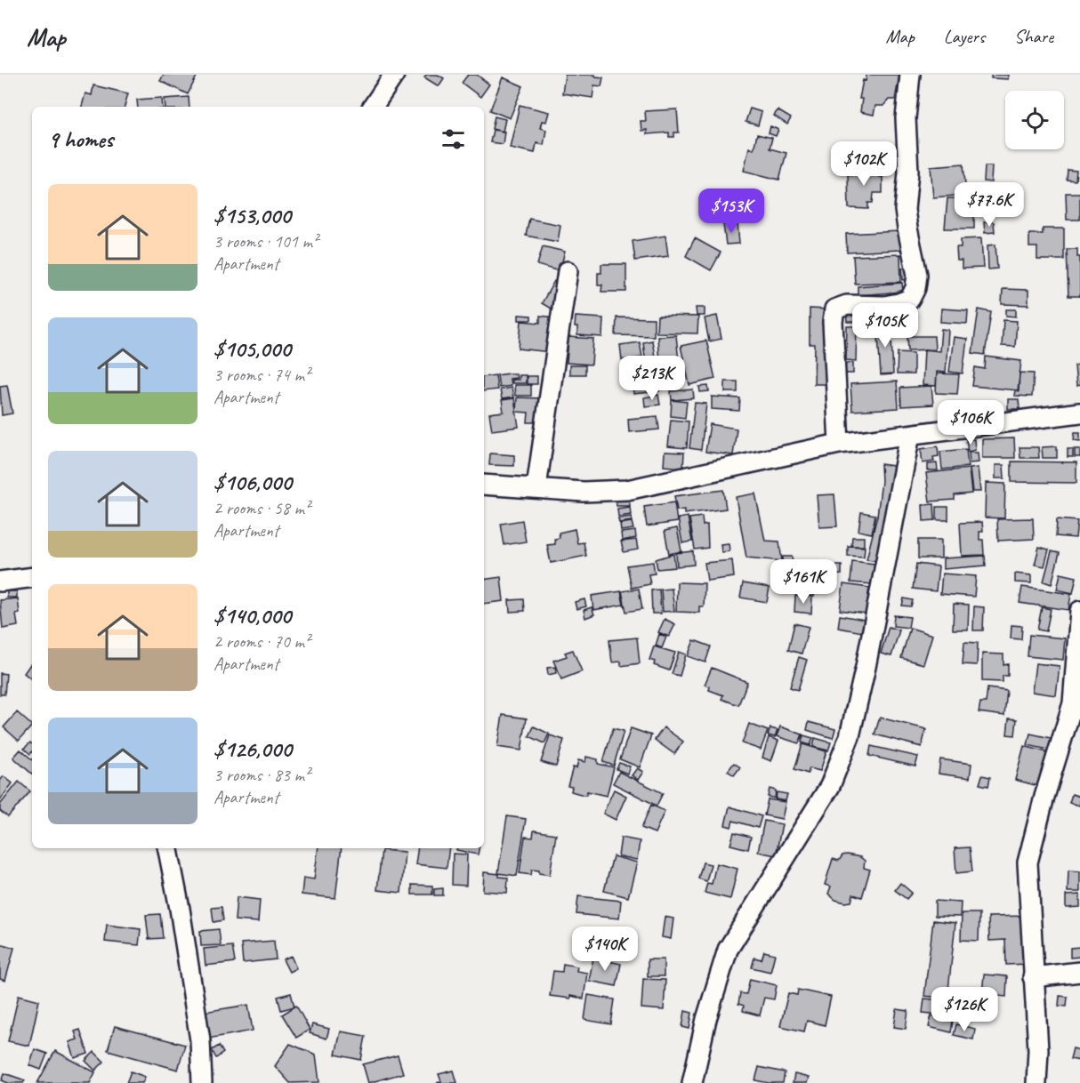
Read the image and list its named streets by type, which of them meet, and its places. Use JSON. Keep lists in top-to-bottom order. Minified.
{"page":{"header":"Map","nav":["Map","Layers","Share"],"heading":"9 homes","price":["$102K","$77.6K","$153K","$105K","$213K","$106K","$161K","$140K","$126K"],"list":[{"name":"$153,000","note":"3 rooms · 101 m² · Apartment"},{"name":"$105,000","note":"3 rooms · 74 m² · Apartment"},{"name":"$106,000","note":"2 rooms · 58 m² · Apartment"},{"name":"$140,000","note":"2 rooms · 70 m² · Apartment"},{"name":"$126,000","note":"3 rooms · 83 m² · Apartment"}]}}
